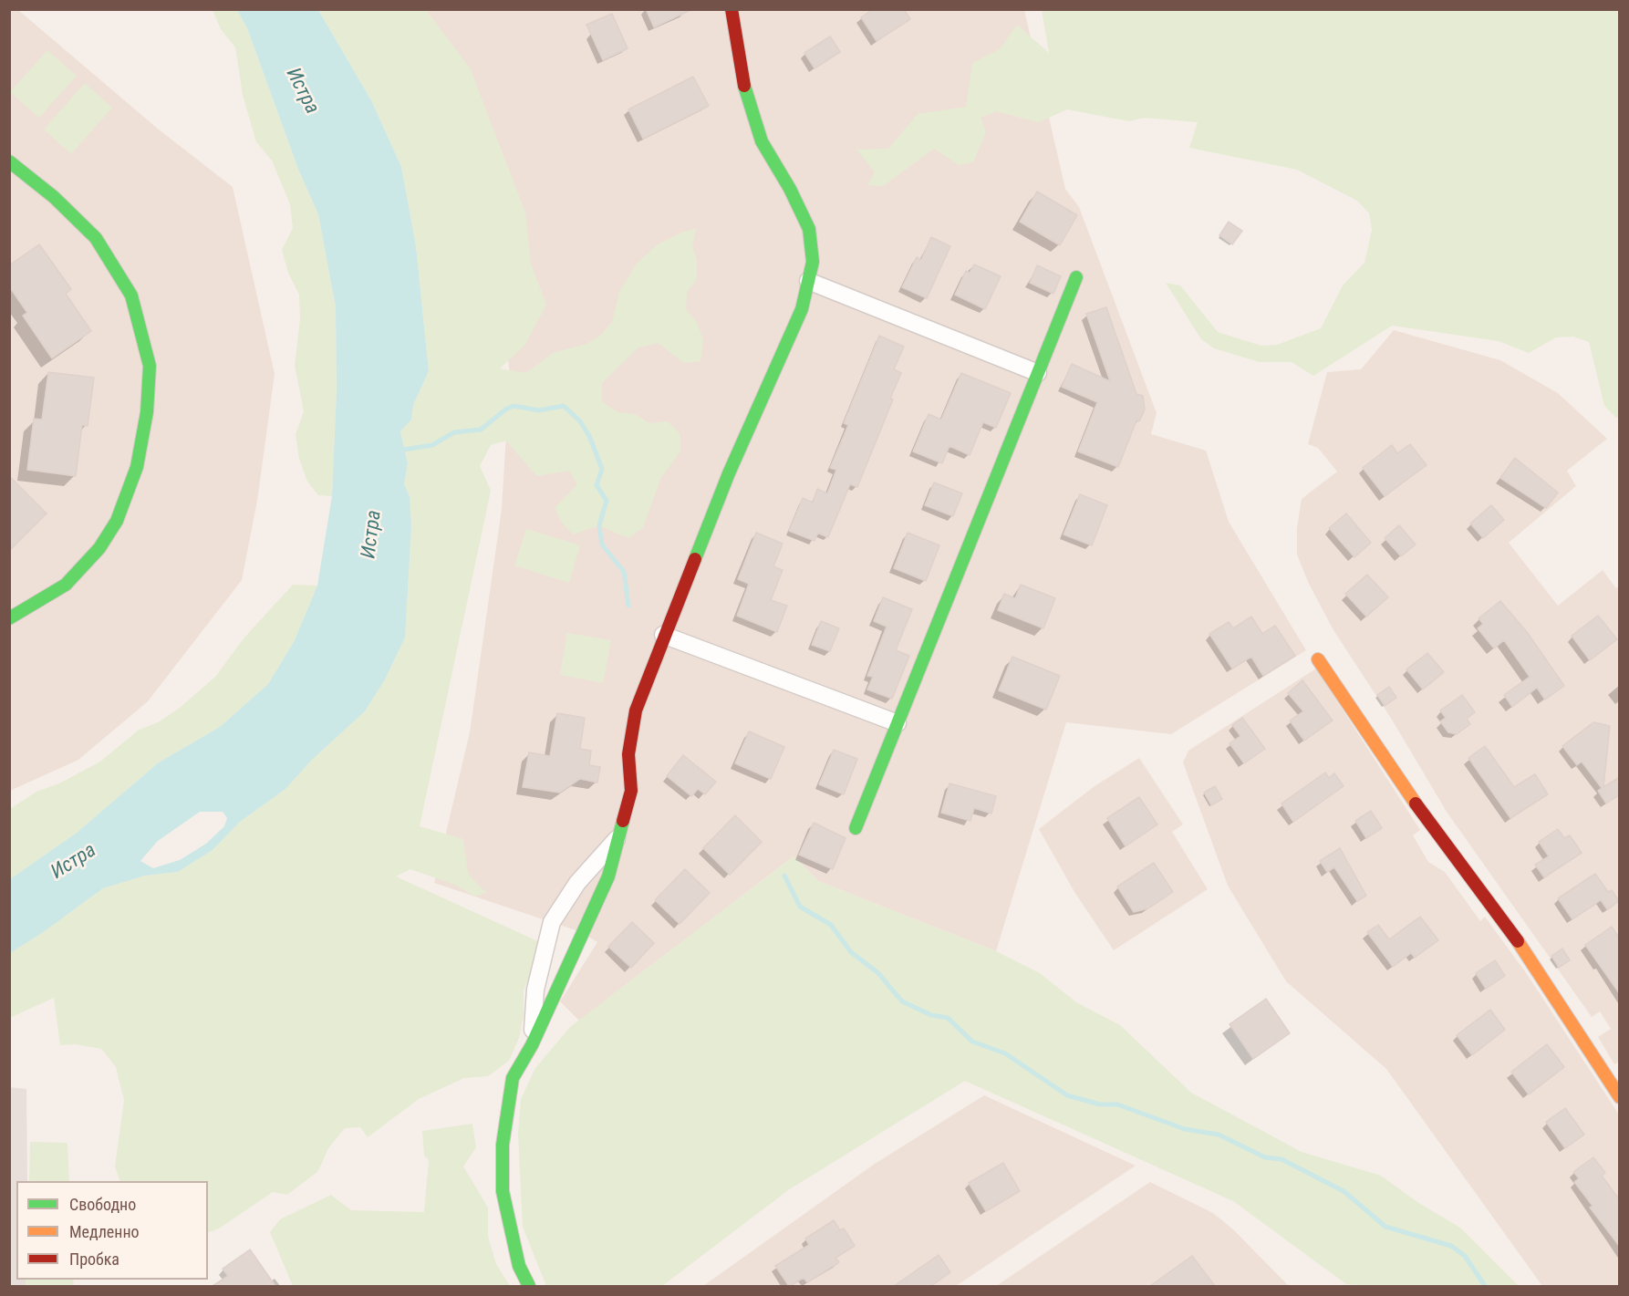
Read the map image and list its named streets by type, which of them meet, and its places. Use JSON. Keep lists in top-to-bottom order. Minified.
{"water":["Истра"],"legend":["Свободно","Медленно","Пробка"]}
